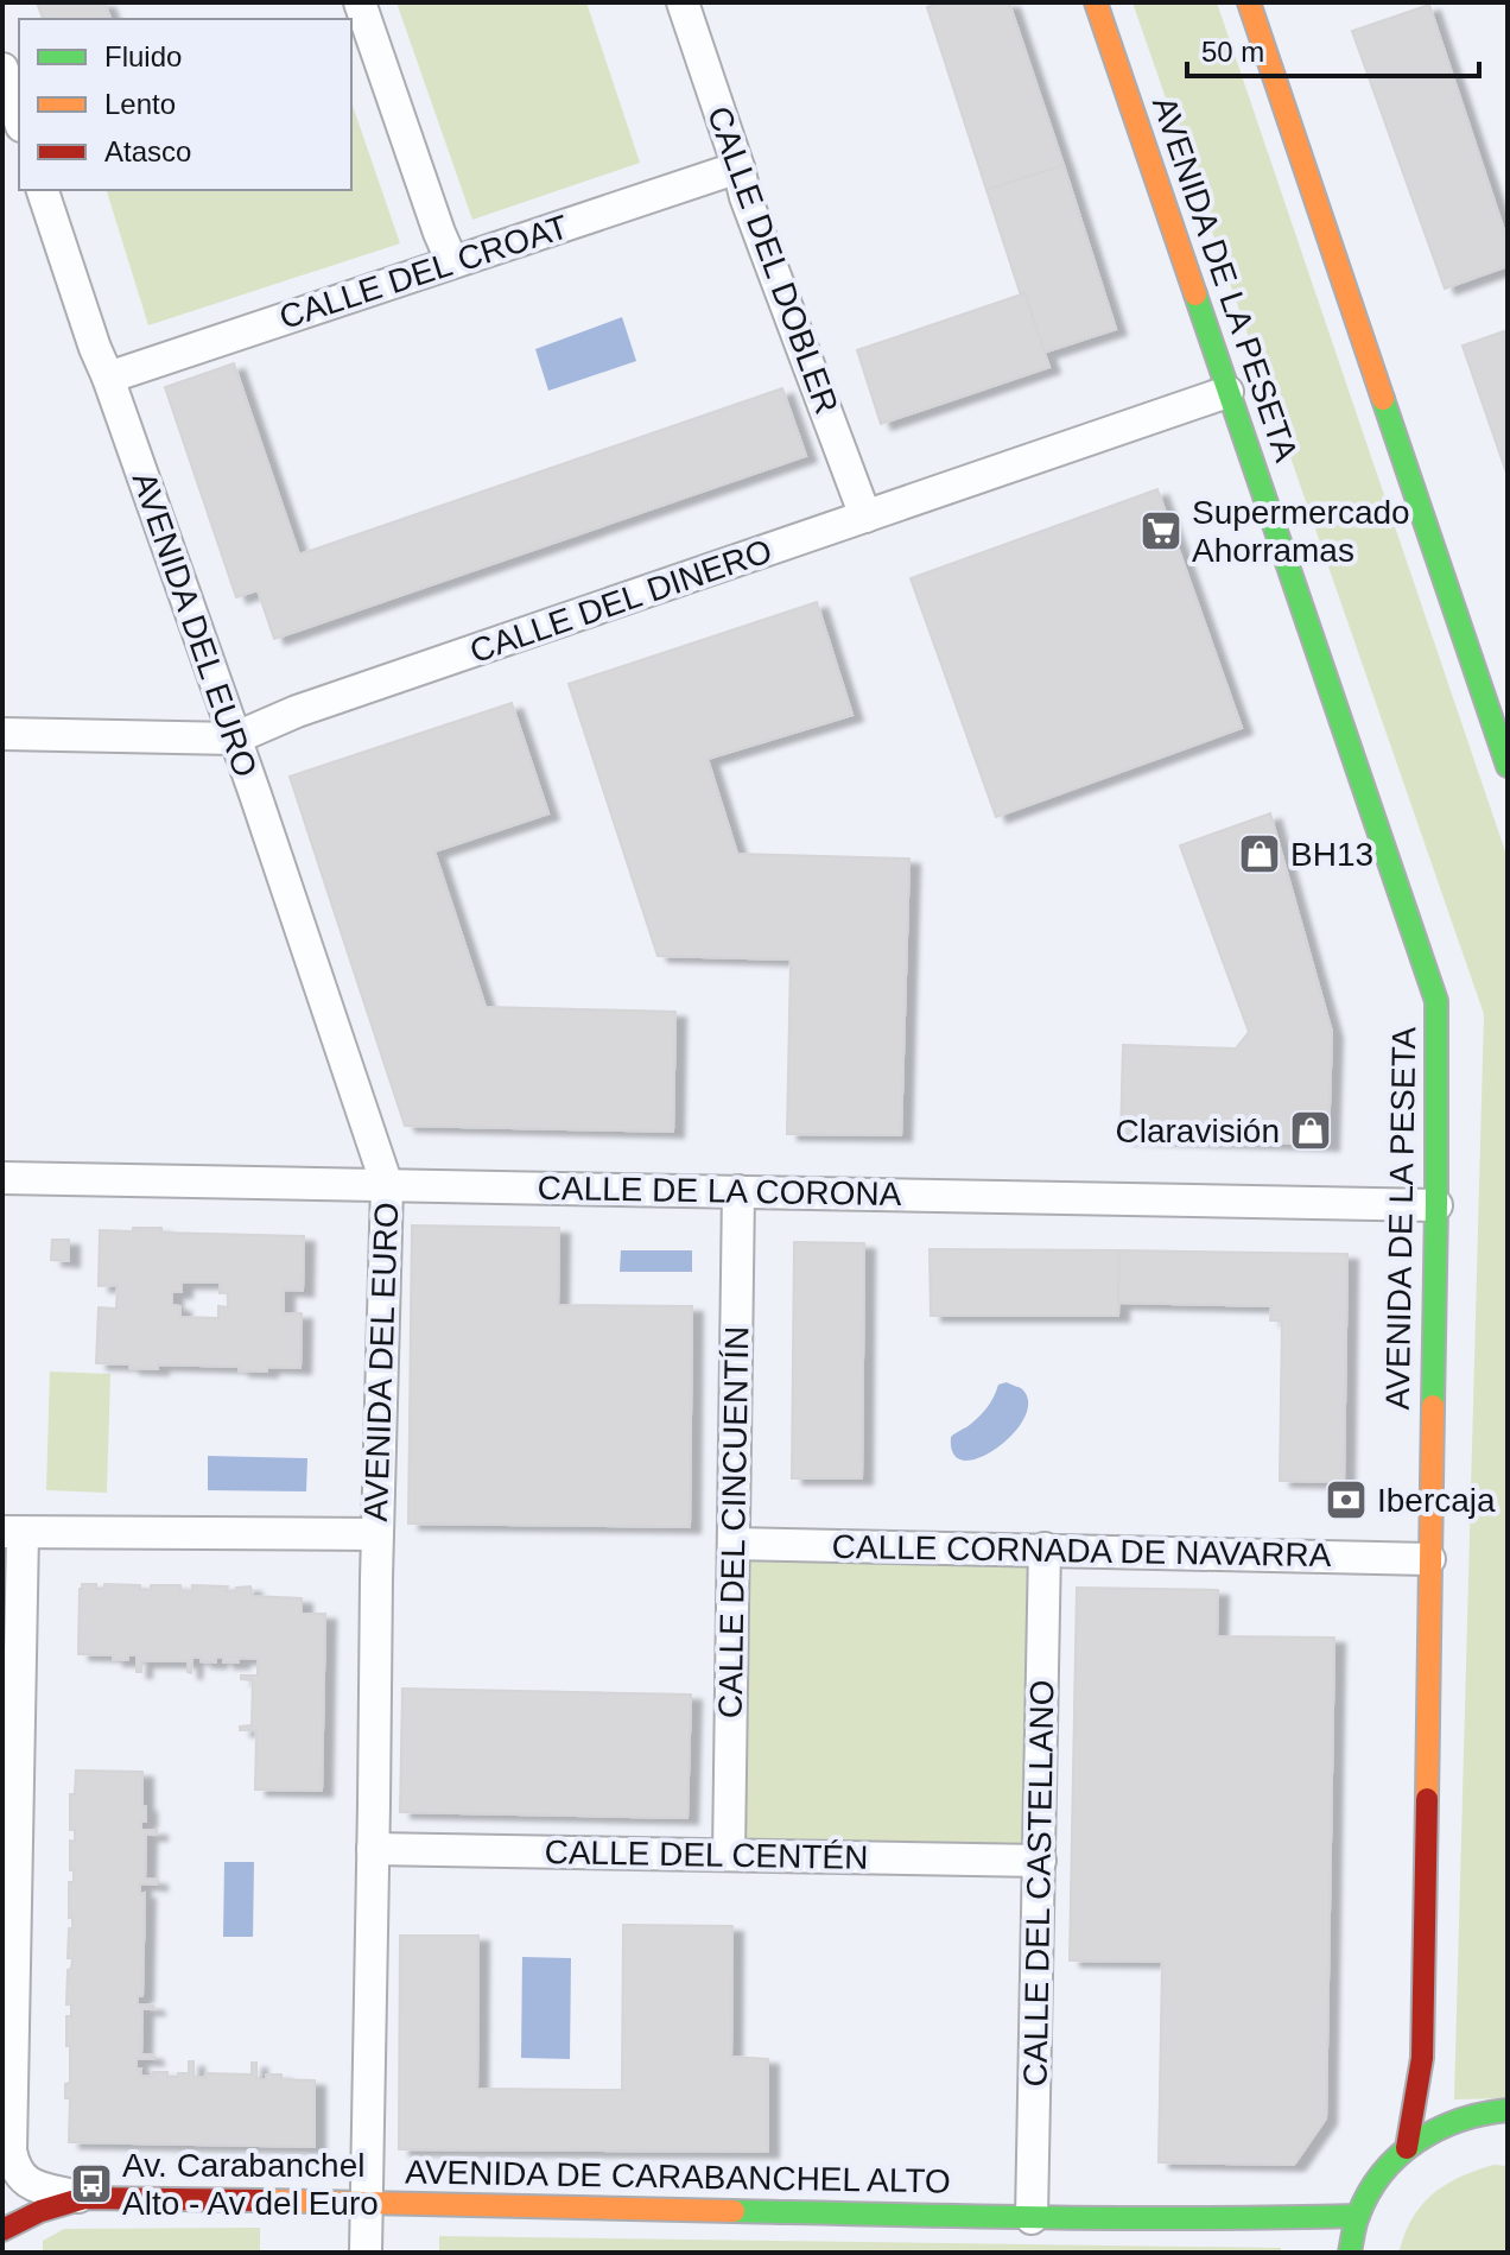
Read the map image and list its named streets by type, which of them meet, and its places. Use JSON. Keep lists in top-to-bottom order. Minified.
{"streets":{"street":["CALLE DEL DOBLER","CALLE DEL CROAT","AVENIDA DE LA PESETA","CALLE DEL DINERO","AVENIDA DEL EURO","CALLE DE LA CORONA","CALLE DEL CINCUENTÍN","CALLE CORNADA DE NAVARRA","CALLE DEL CENTÉN","CALLE DEL CASTELLANO","AVENIDA DE CARABANCHEL ALTO"]},"crossings":[["CALLE DEL DOBLER","CALLE DEL CROAT"],["CALLE DEL DOBLER","CALLE DEL DINERO"],["CALLE DEL CROAT","AVENIDA DEL EURO"],["AVENIDA DE LA PESETA","CALLE DEL DINERO"],["AVENIDA DE LA PESETA","CALLE DE LA CORONA"],["AVENIDA DE LA PESETA","CALLE CORNADA DE NAVARRA"],["CALLE DEL DINERO","AVENIDA DEL EURO"],["AVENIDA DEL EURO","CALLE DE LA CORONA"],["AVENIDA DEL EURO","CALLE DEL CENTÉN"],["AVENIDA DEL EURO","AVENIDA DE CARABANCHEL ALTO"],["CALLE DE LA CORONA","CALLE DEL CINCUENTÍN"],["CALLE DEL CINCUENTÍN","CALLE CORNADA DE NAVARRA"],["CALLE DEL CINCUENTÍN","CALLE DEL CENTÉN"],["CALLE CORNADA DE NAVARRA","CALLE DEL CASTELLANO"],["CALLE DEL CENTÉN","CALLE DEL CASTELLANO"],["CALLE DEL CASTELLANO","AVENIDA DE CARABANCHEL ALTO"]],"places":{"supermarket":["Supermercado Ahorramas"],"shop":["BH13","Claravisión"],"bank":["Ibercaja"],"bus stop":["Av. Carabanchel Alto - Av del Euro"]},"legend":["Fluido","Lento","Atasco"],"scale_bar":"50 m"}
